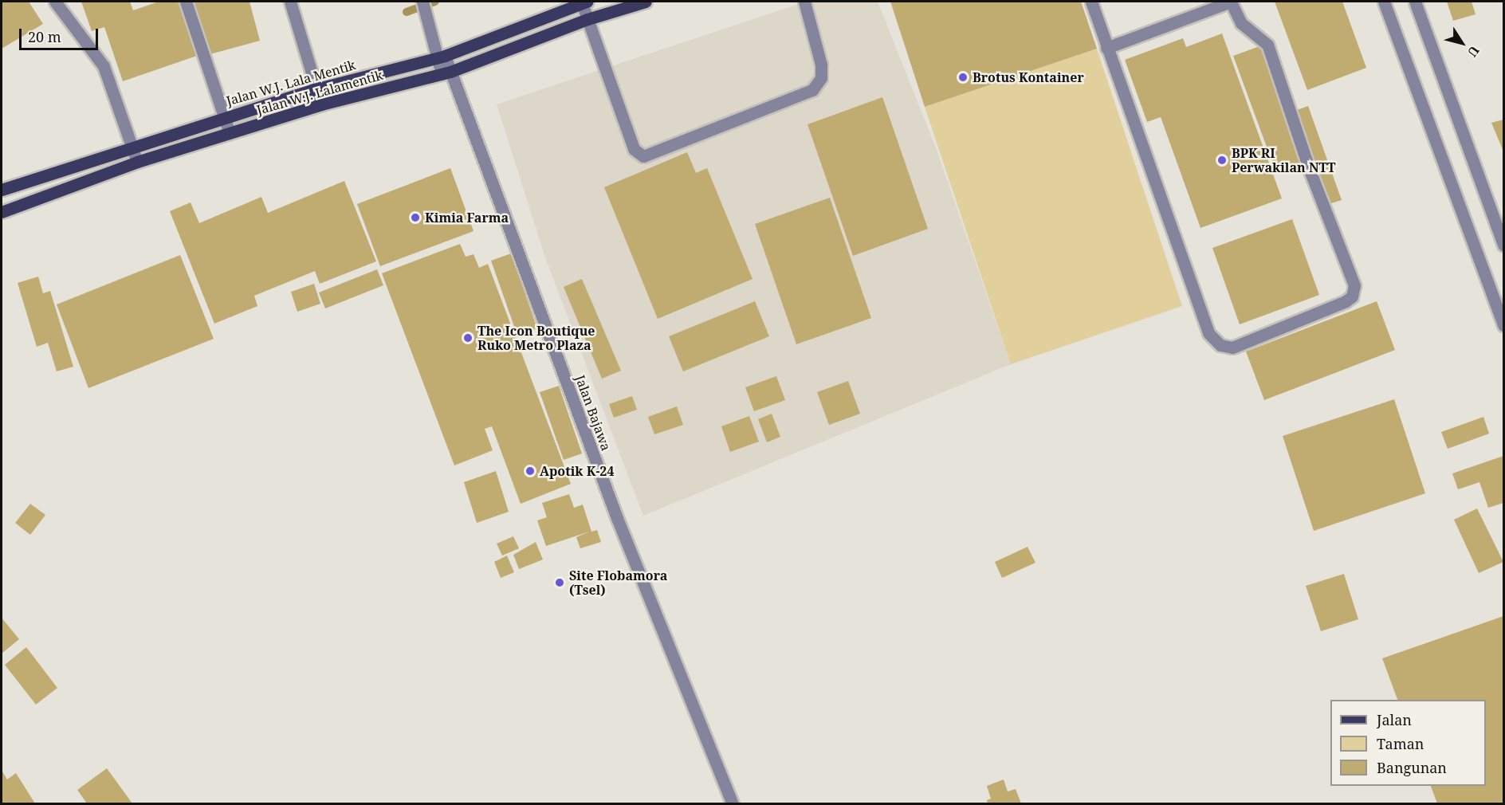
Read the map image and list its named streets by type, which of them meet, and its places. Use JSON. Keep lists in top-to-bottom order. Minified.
{"streets":{"main road":["Jalan W.J. Lala Mentik","Jalan W.J. Lalamentik"],"street":["Jalan Bajawa"]},"crossings":[["Jalan W.J. Lala Mentik","Jalan Bajawa"],["Jalan W.J. Lalamentik","Jalan Bajawa"]],"places":["Brotus Kontainer","BPK RI Perwakilan NTT","Kimia Farma","The Icon Boutique Ruko Metro Plaza","Apotik K-24","Site Flobamora (Tsel)"],"legend":["Jalan","Taman","Bangunan"],"scale_bar":"20 m","north":"bottom right"}
